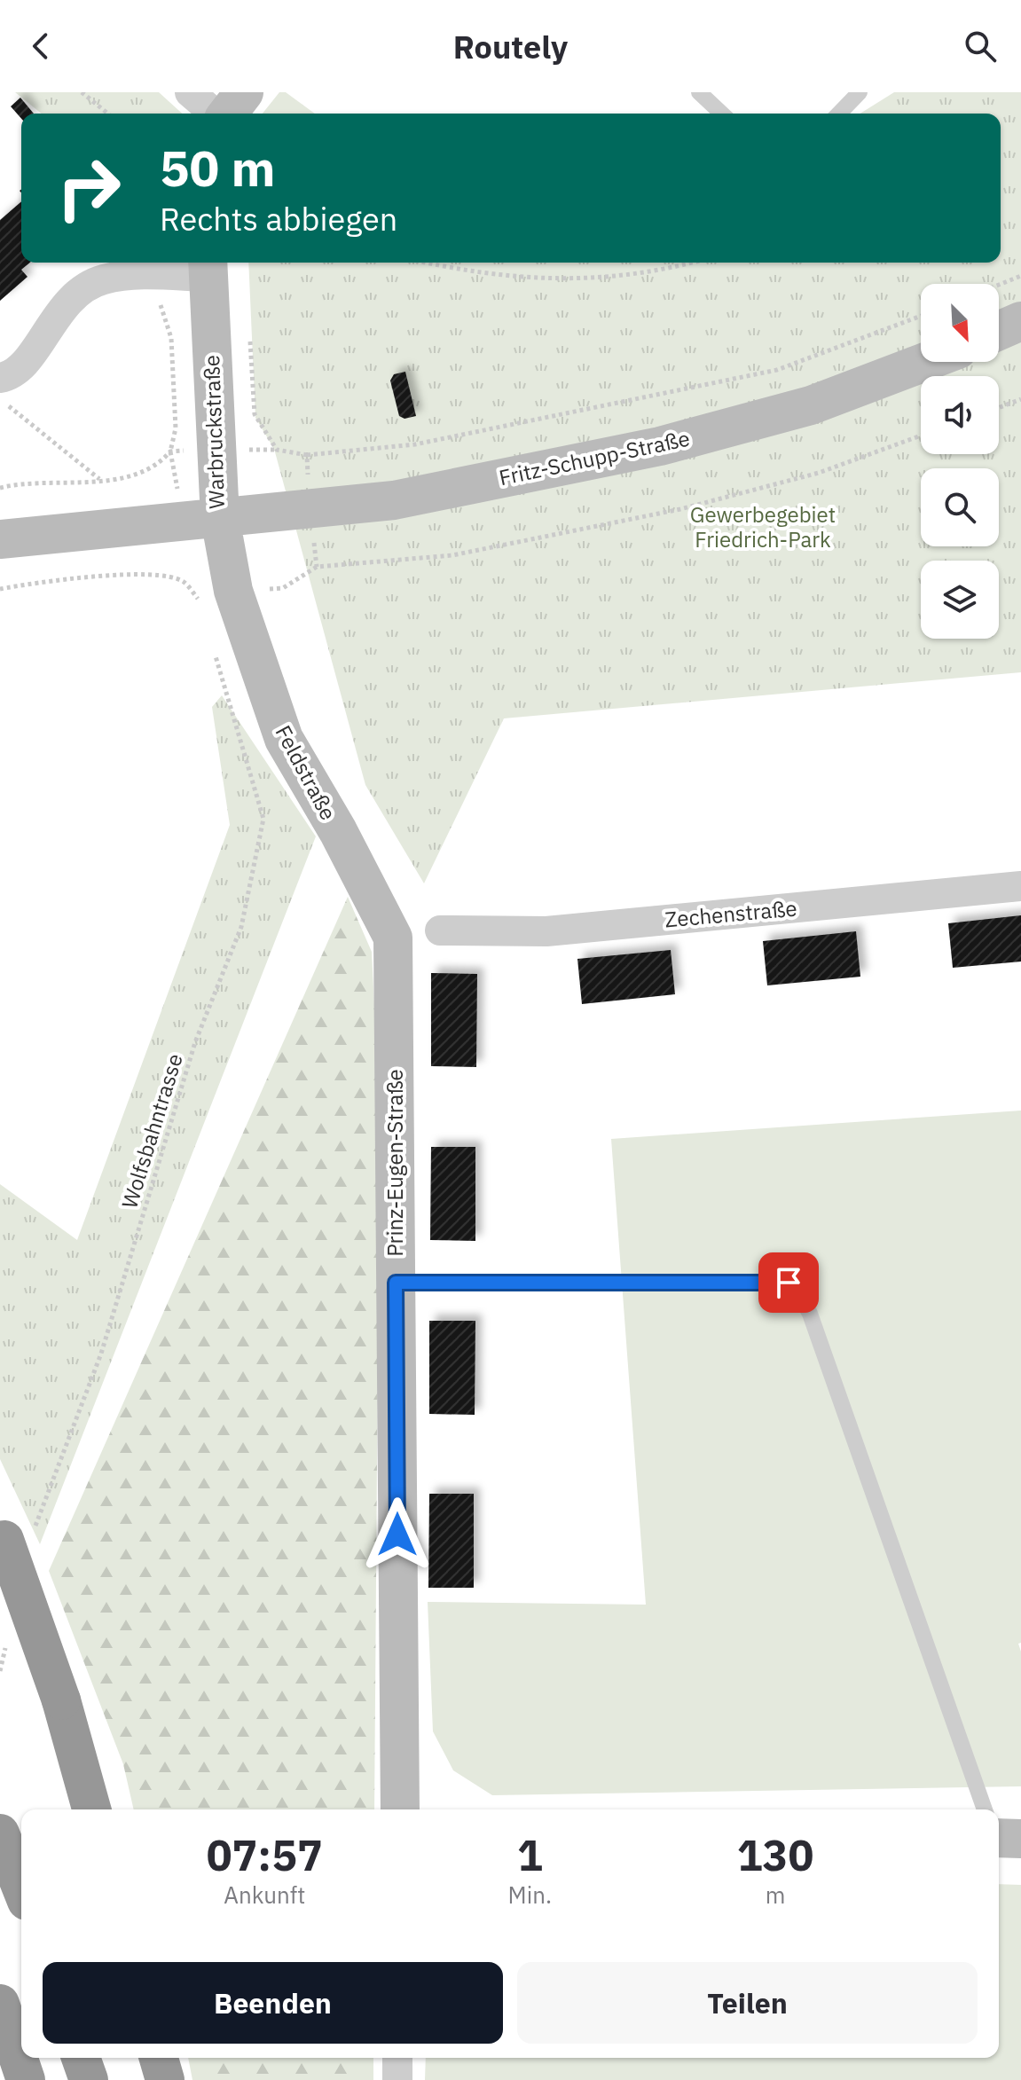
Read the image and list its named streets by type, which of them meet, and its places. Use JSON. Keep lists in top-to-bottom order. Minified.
{"streets":{"street":["Warbruckstraße","Fritz-Schupp-Straße","Feldstraße","Zechenstraße","Prinz-Eugen-Straße"],"path":["Wolfsbahntrasse"]},"crossings":[["Warbruckstraße","Fritz-Schupp-Straße"],["Warbruckstraße","Feldstraße"],["Fritz-Schupp-Straße","Feldstraße"],["Feldstraße","Prinz-Eugen-Straße"]],"parks":["Gewerbegebiet Friedrich-Park"],"north":"bottom right","page":{"header":"Routely","turn":["50 m","Rechts abbiegen"],"eta":["07:57","Ankunft","1","Min.","130","m"],"buttons":["Beenden","Teilen"]}}
